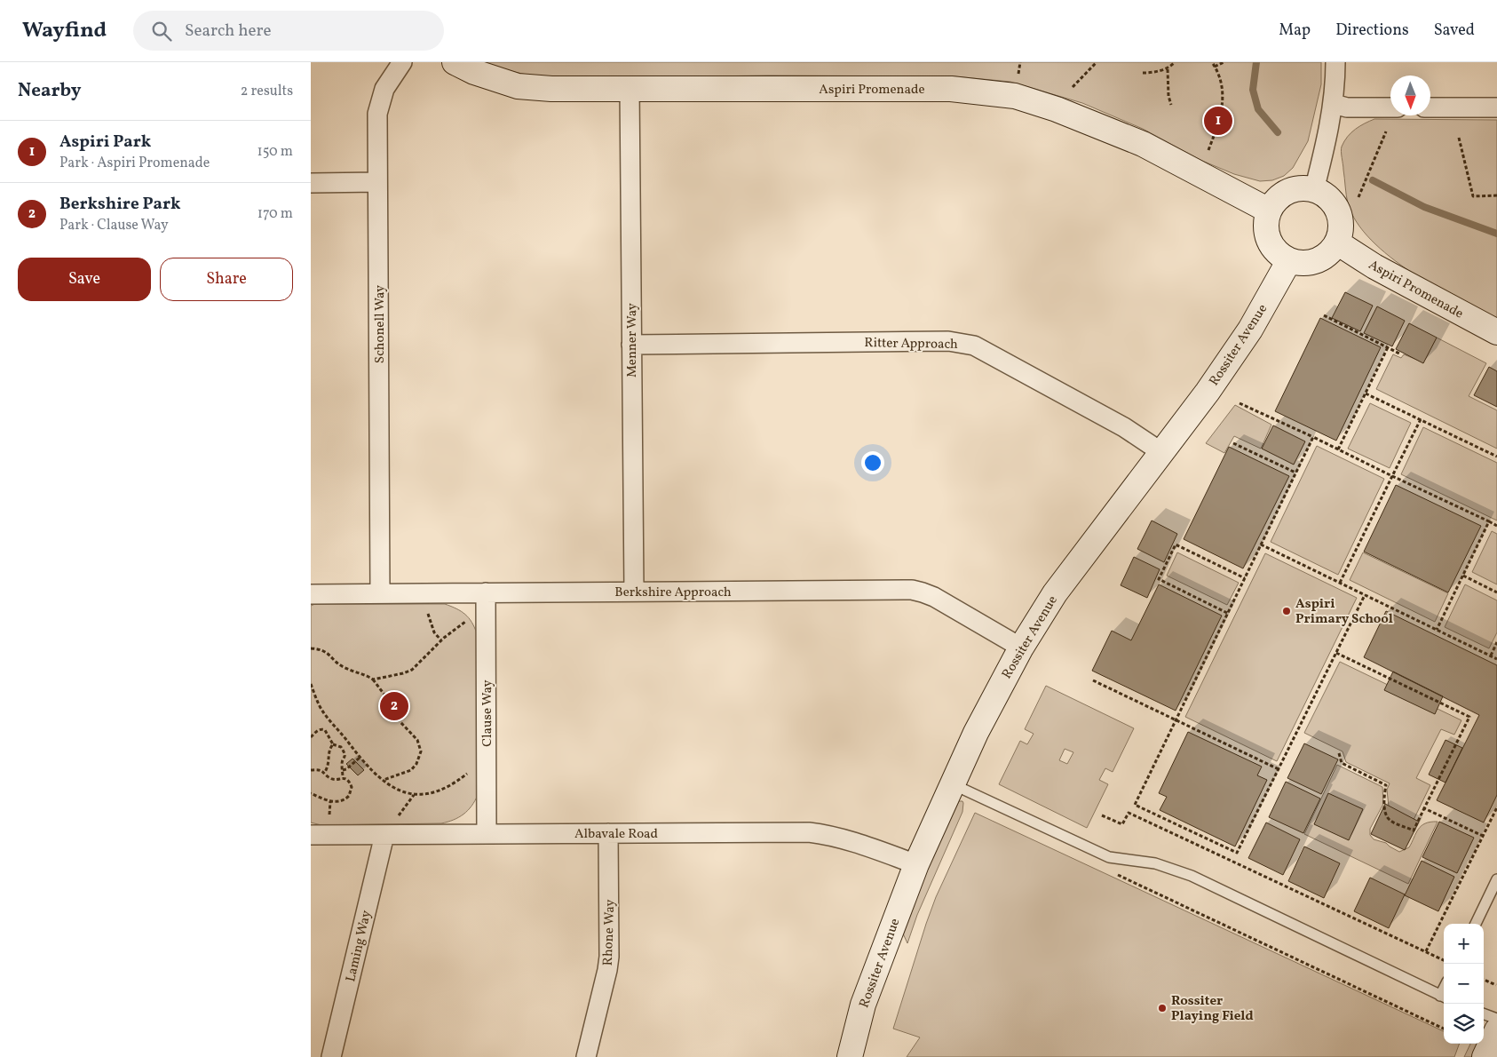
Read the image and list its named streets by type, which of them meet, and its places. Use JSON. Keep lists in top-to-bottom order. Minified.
{"streets":{"street":["Aspiri Promenade","Schonell Way","Menner Way","Ritter Approach","Rossiter Avenue","Berkshire Approach","Clause Way","Albavale Road","Rhone Way","Laming Way"]},"crossings":[["Aspiri Promenade","Menner Way"],["Aspiri Promenade","Rossiter Avenue"],["Schonell Way","Berkshire Approach"],["Menner Way","Ritter Approach"],["Menner Way","Berkshire Approach"],["Ritter Approach","Rossiter Avenue"],["Rossiter Avenue","Berkshire Approach"],["Rossiter Avenue","Albavale Road"],["Berkshire Approach","Clause Way"],["Clause Way","Albavale Road"],["Albavale Road","Rhone Way"],["Albavale Road","Laming Way"]],"places":["Aspiri Primary School","Rossiter Playing Field"],"north":"bottom","page":{"header":"Wayfind","search":"Search here","nav":["Map","Directions","Saved"],"heading":["Nearby","2 results"],"pins":["1","2"],"list":[{"mark":"1","name":"Aspiri Park","note":"Park · Aspiri Promenade","value":"150 m"},{"mark":"2","name":"Berkshire Park","note":"Park · Clause Way","value":"170 m"}],"buttons":["Save","Share"],"map_buttons":["+","−"]}}
